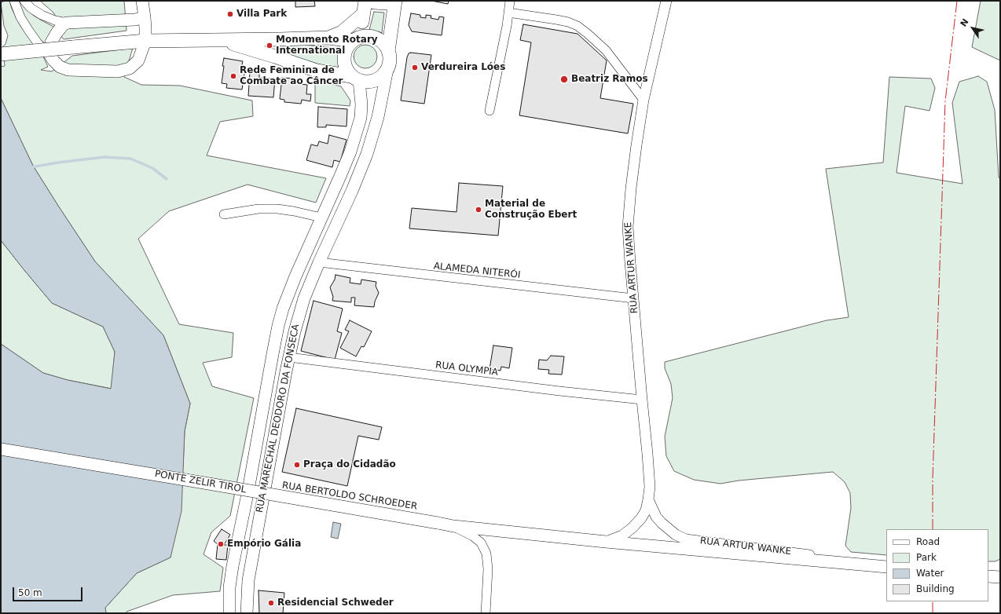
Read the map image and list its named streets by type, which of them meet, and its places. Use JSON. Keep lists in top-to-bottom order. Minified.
{"streets":{"main road":["RUA MARECHAL DEODORO DA FONSECA","PONTE ZELIR TIROL"],"street":["RUA ARTUR WANKE","ALAMEDA NITERÓI","RUA OLYMPIA","RUA BERTOLDO SCHROEDER"]},"crossings":[["RUA ARTUR WANKE","ALAMEDA NITERÓI"],["RUA ARTUR WANKE","RUA OLYMPIA"],["RUA ARTUR WANKE","PONTE ZELIR TIROL"],["ALAMEDA NITERÓI","RUA MARECHAL DEODORO DA FONSECA"],["RUA OLYMPIA","RUA MARECHAL DEODORO DA FONSECA"],["RUA MARECHAL DEODORO DA FONSECA","RUA BERTOLDO SCHROEDER"],["PONTE ZELIR TIROL","RUA BERTOLDO SCHROEDER"]],"places":["Villa Park","Monumento Rotary International","Verdureira Lóes","Rede Feminina de Combate ao Câncer","Beatriz Ramos","Material de Construção Ebert","Praça do Cidadão","Empório Gália","Residencial Schweder"],"legend":["Road","Park","Water","Building"],"scale_bar":"50 m","north":"top left"}
